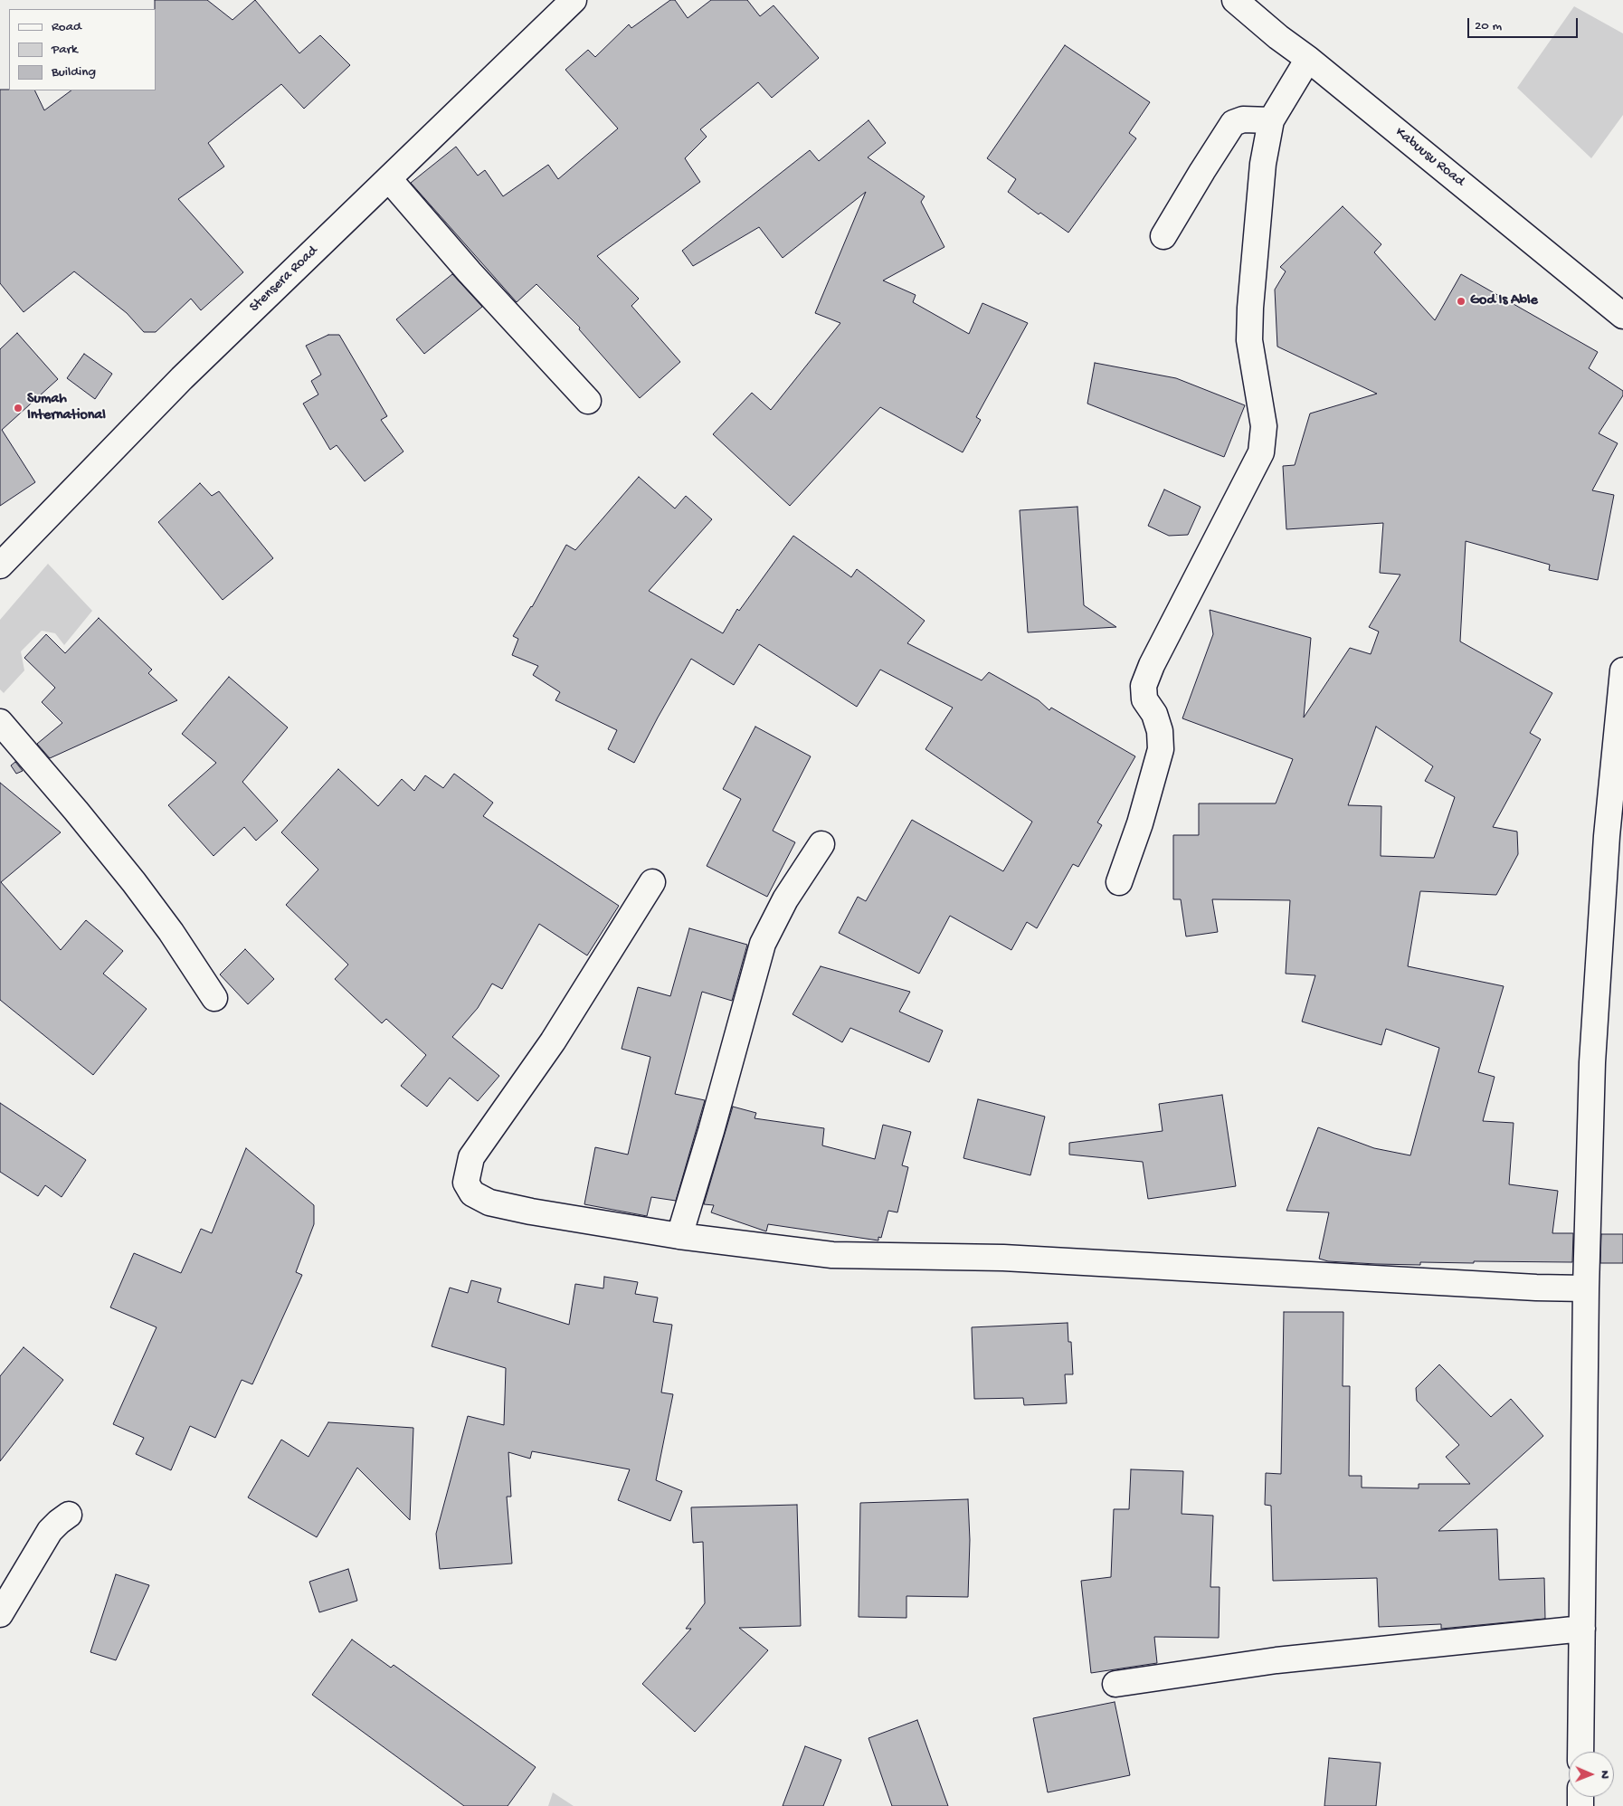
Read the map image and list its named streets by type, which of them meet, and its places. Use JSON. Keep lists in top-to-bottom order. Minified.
{"streets":{"street":["Kabuusu Road","Stensera Road"]},"places":["God Is Able","Sumah International"],"legend":["Road","Park","Building"],"scale_bar":"20 m","north":"right"}
